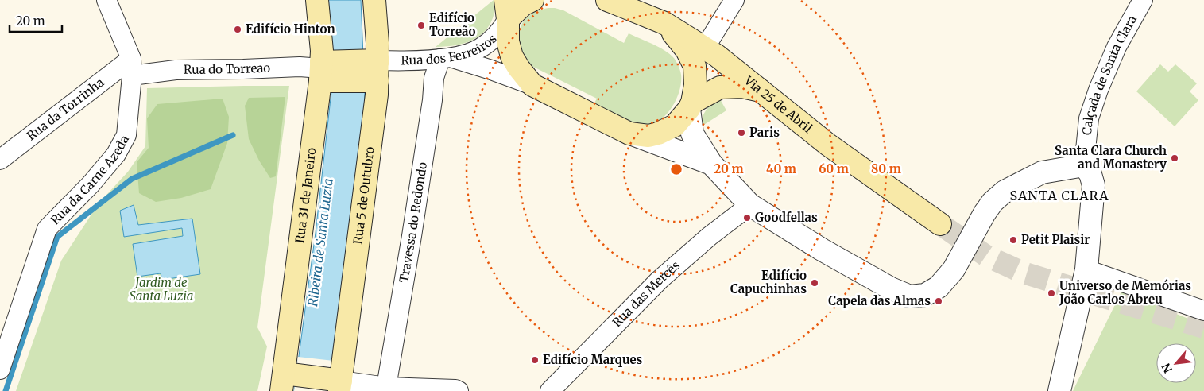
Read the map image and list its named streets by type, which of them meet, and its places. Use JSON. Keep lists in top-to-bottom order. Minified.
{"streets":{"main road":["Via 25 de Abril","Rua 31 de Janeiro","Rua 5 de Outubro"],"street":["Rua dos Ferreiros","Rua do Torreao","Calçada de Santa Clara","Rua da Torrinha","Rua da Carne Azeda","Travessa do Redondo","Rua das Mercês"]},"crossings":[["Rua dos Ferreiros","Rua 5 de Outubro"],["Rua dos Ferreiros","Travessa do Redondo"],["Rua do Torreao","Rua da Torrinha"],["Rua do Torreao","Rua da Carne Azeda"],["Rua do Torreao","Rua 31 de Janeiro"],["Rua da Torrinha","Rua da Carne Azeda"]],"districts":["SANTA CLARA"],"water":["Ribeira de Santa Luzia"],"parks":["Jardim de Santa Luzia"],"places":["Edifício Torreão","Edifício Hinton","Paris","Santa Clara Church and Monastery","Goodfellas","Petit Plaisir","Edifício Capuchinhas","Universo de Memórias João Carlos Abreu","Capela das Almas","Edifício Marques"],"scale_bar":"20 m","north":"bottom left","rings":["20 m","40 m","60 m","80 m"]}
